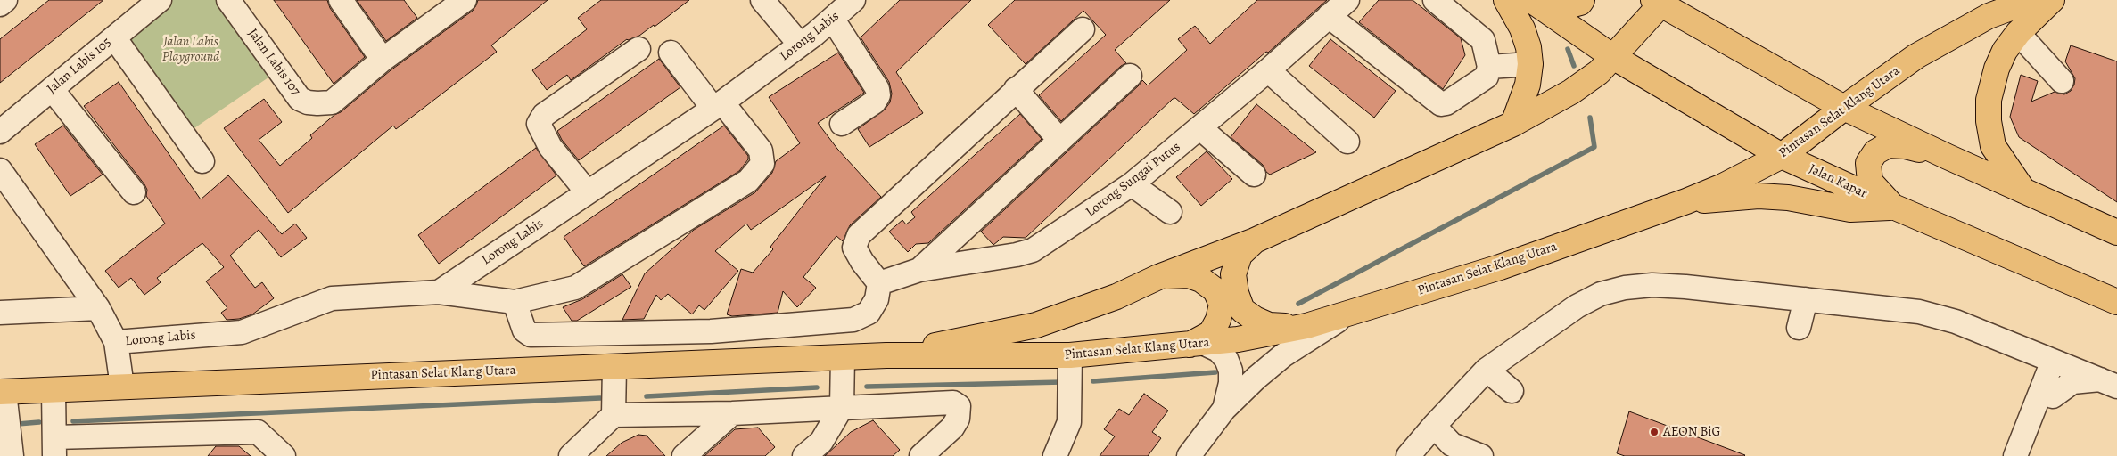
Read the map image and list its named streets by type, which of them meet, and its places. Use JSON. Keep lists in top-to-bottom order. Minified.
{"streets":{"highway":["Pintasan Selat Klang Utara","Jalan Kapar"],"street":["Lorong Labis","Jalan Labis 107","Jalan Labis 105","Lorong Sungai Putus"]},"crossings":[["Pintasan Selat Klang Utara","Jalan Kapar"]],"parks":["Jalan Labis Playground"],"places":["AEON BiG"]}
